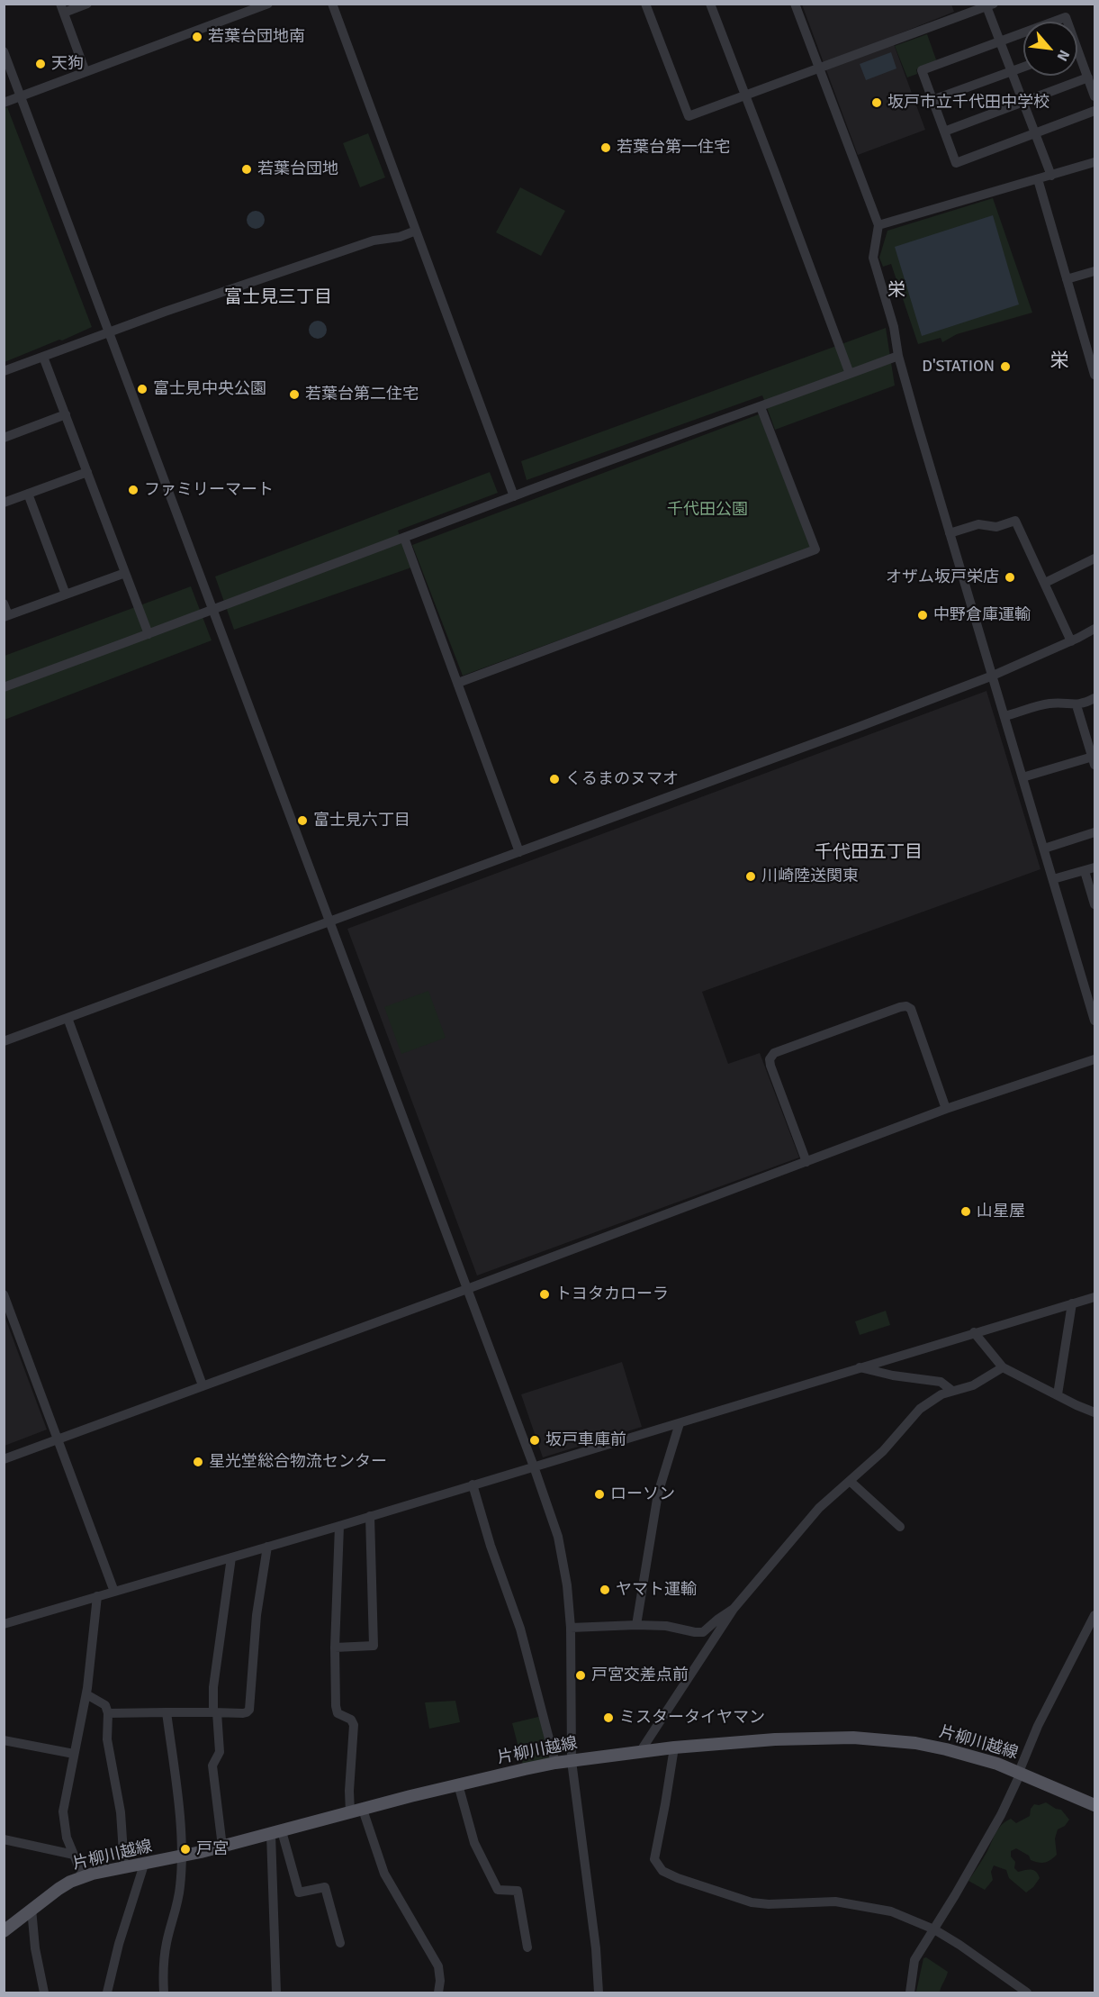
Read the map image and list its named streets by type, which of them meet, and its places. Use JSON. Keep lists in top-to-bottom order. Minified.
{"streets":{"main road":["片柳川越線"]},"districts":["栄","富士見三丁目","栄","千代田五丁目"],"parks":["千代田公園"],"places":["若葉台団地南","天狗","坂戸市立千代田中学校","若葉台第一住宅","若葉台団地","D'STATION","富士見中央公園","若葉台第二住宅","ファミリーマート","オザム坂戸栄店","中野倉庫運輸","くるまのヌマオ","富士見六丁目","川崎陸送関東","山星屋","トヨタカローラ","坂戸車庫前","星光堂総合物流センター","ローソン","ヤマト運輸","戸宮交差点前","ミスタータイヤマン","戸宮"],"north":"bottom right"}
